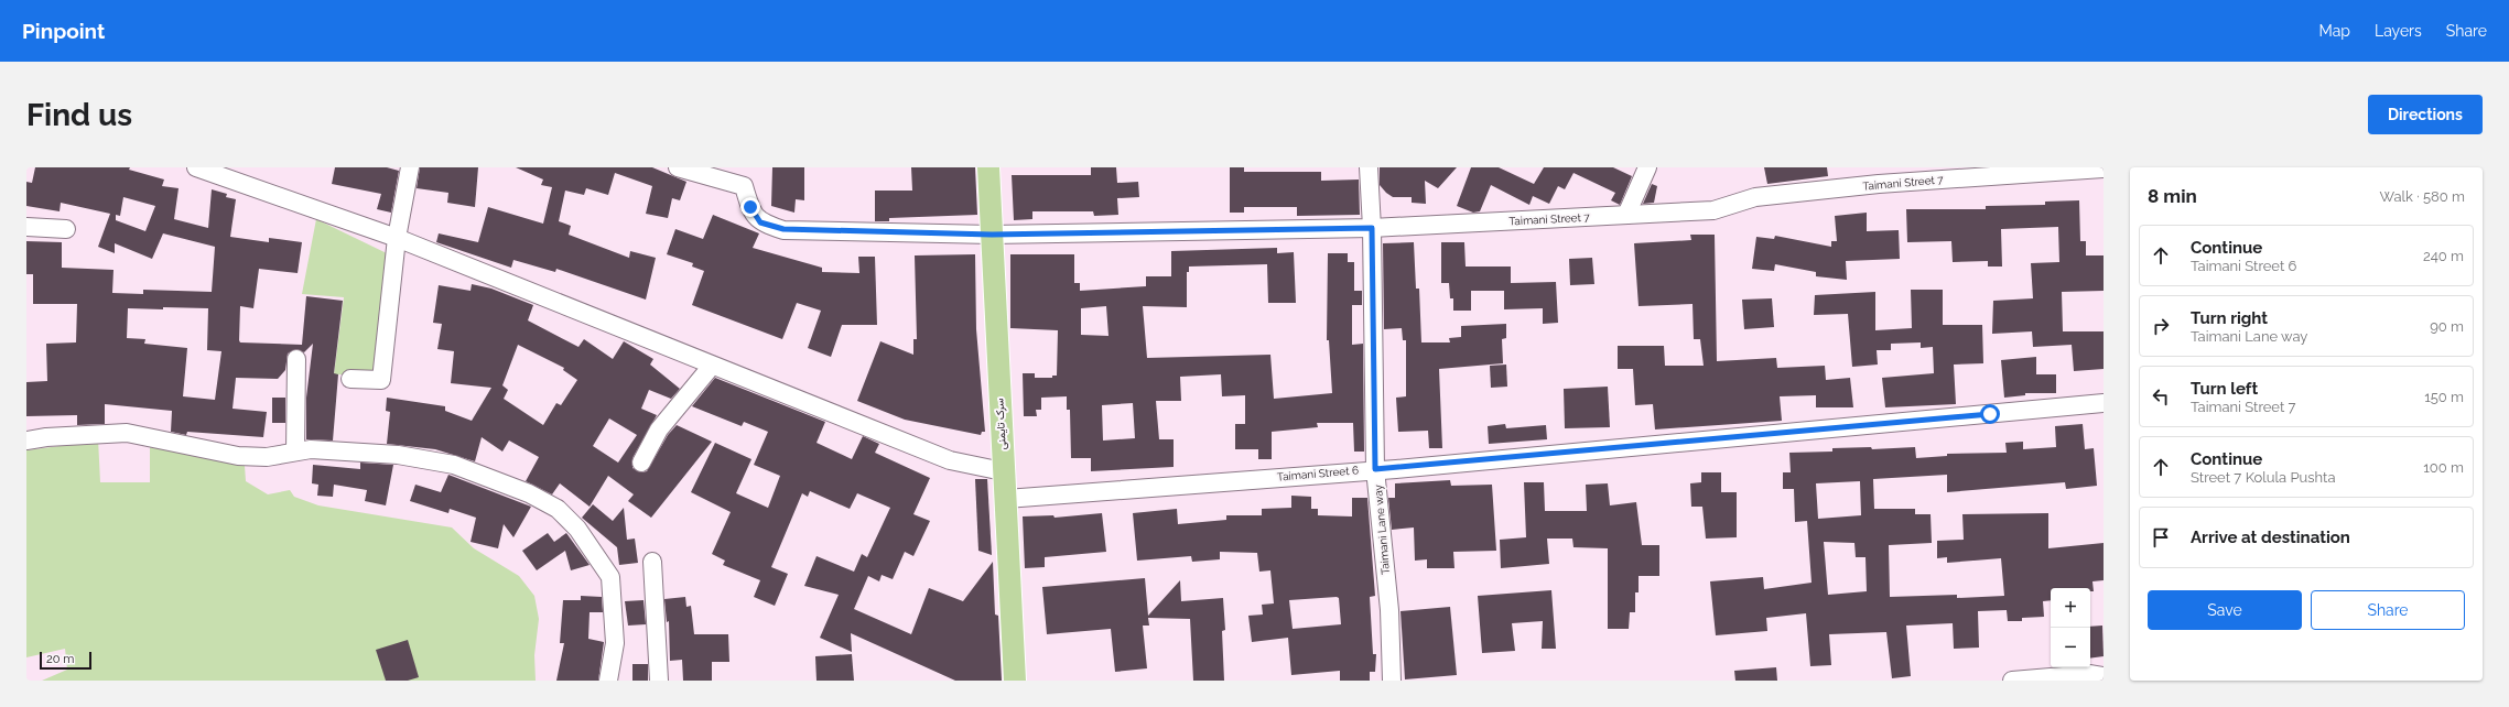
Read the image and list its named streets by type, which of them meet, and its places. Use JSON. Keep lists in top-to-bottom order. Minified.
{"streets":{"main road":["سرک تایمنی"],"street":["Taimani Street 7","Taimani Street 6","Taimani Lane way"]},"crossings":[["Taimani Street 7","سرک تایمنی"],["Taimani Street 7","Taimani Lane way"],["سرک تایمنی","Taimani Street 6"],["Taimani Street 6","Taimani Lane way"]],"scale_bar":"20 m","page":{"header":"Pinpoint","nav":["Map","Layers","Share"],"buttons":["Directions",["Save","Share"]],"title":"Find us","heading":["8 min","Walk · 580 m"],"list":[["Continue","Taimani Street 6","240 m"],["Turn right","Taimani Lane way","90 m"],["Turn left","Taimani Street 7","150 m"],["Continue","Street 7 Kolula Pushta","100 m"],"Arrive at destination"],"map_buttons":["+","−"],"scale":"20 m"}}
